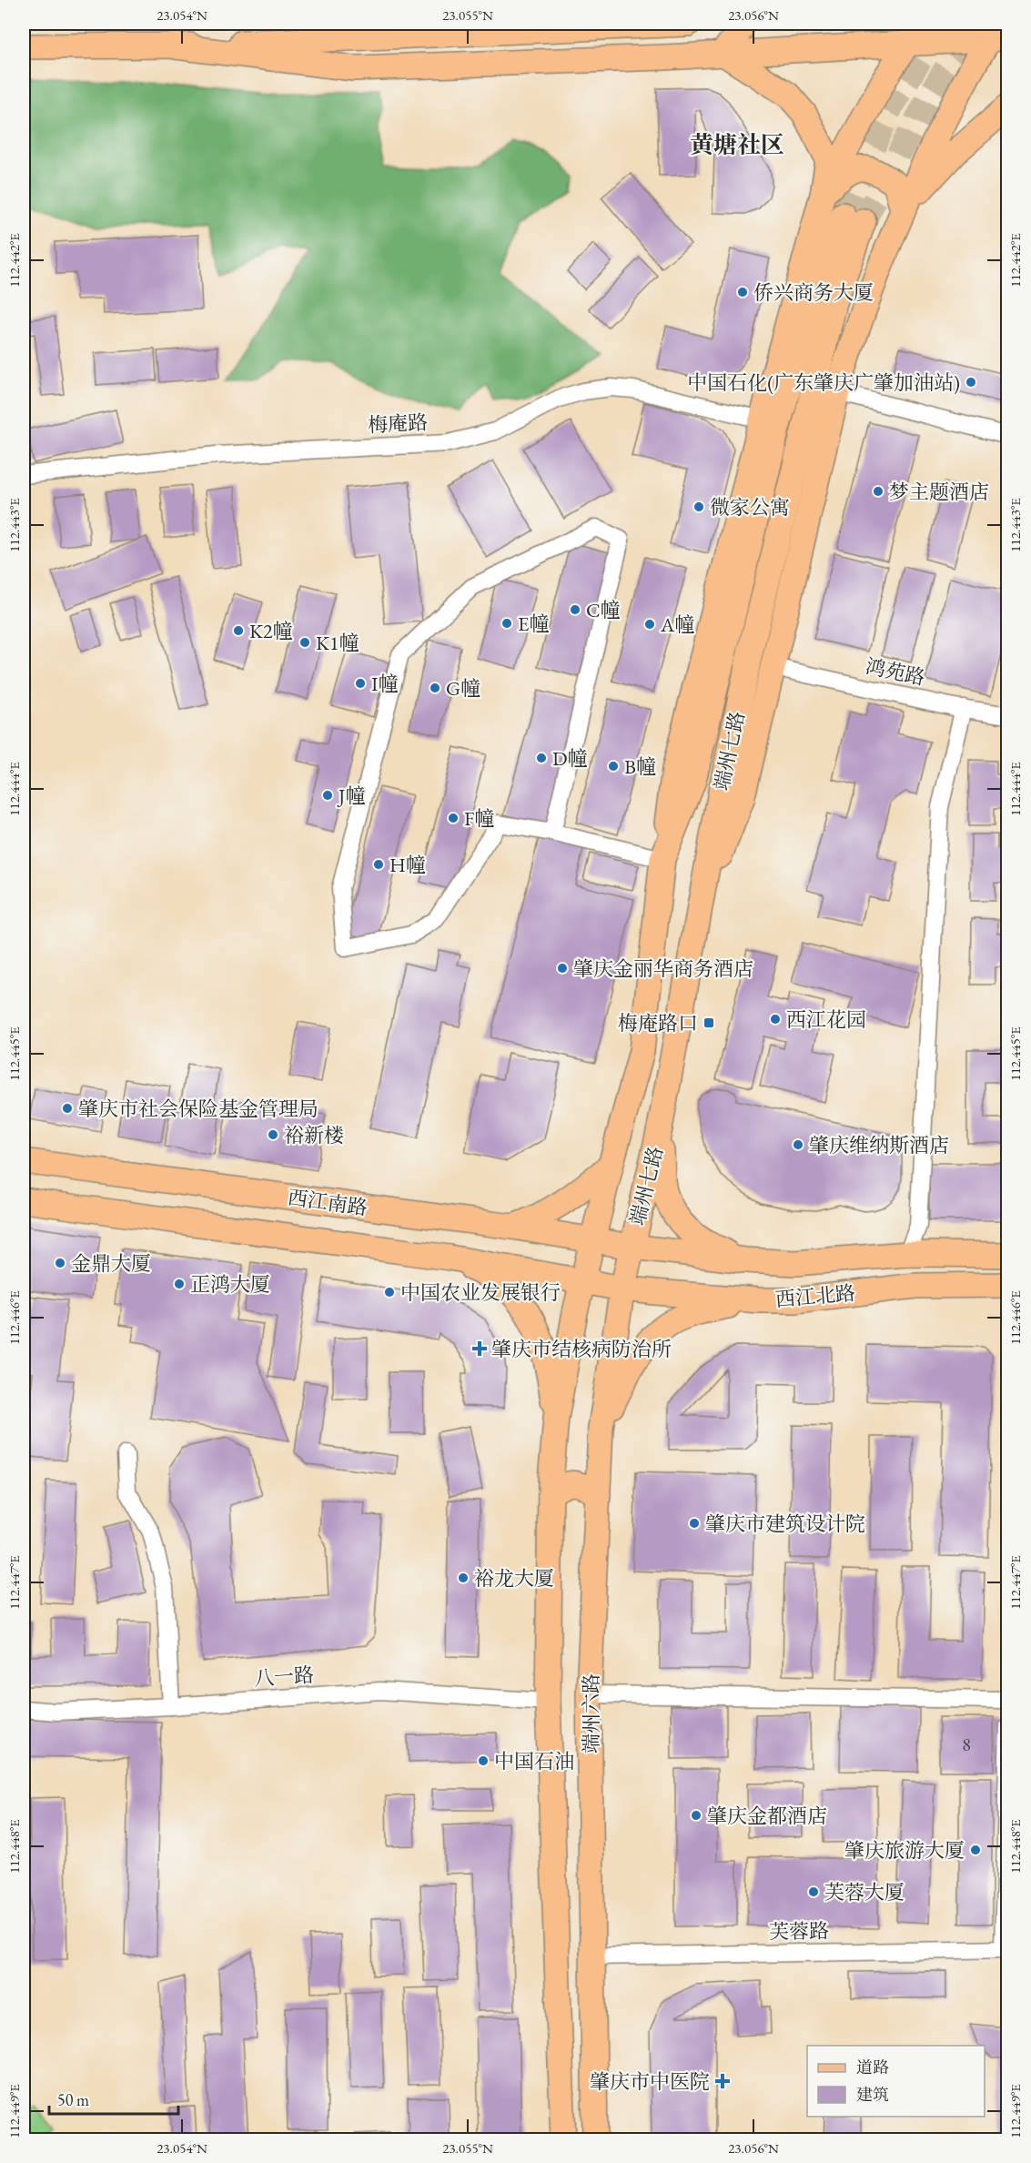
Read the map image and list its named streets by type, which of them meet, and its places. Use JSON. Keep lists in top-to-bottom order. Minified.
{"streets":{"main road":["端州七路","西江南路","西江北路","端州六路"],"street":["梅庵路","鸿苑路","八一路","芙蓉路"]},"crossings":[["端州七路","西江南路"],["端州七路","西江北路"],["端州七路","端州六路"],["西江南路","西江北路"],["西江南路","端州六路"],["西江北路","端州六路"],["八一路","端州六路"],["端州六路","芙蓉路"]],"districts":["黄塘社区"],"places":{"other":["侨兴商务大厦","中国石化(广东肇庆广肇加油站)","梦主题酒店","微家公寓","C幢","E幢","A幢","K2幢","K1幢","I幢","G幢","D幢","B幢","J幢","F幢","H幢","肇庆金丽华商务酒店","西江花园","肇庆市社会保险基金管理局","裕新楼","肇庆维纳斯酒店","金鼎大厦","正鸿大厦","中国农业发展银行","肇庆市建筑设计院","裕龙大厦","中国石油","肇庆金都酒店","肇庆旅游大厦","芙蓉大厦"],"transit":["梅庵路口"],"health":["肇庆市结核病防治所","肇庆市中医院"]},"house_numbers":["8"],"legend":["道路","建筑"],"scale_bar":"50 m","coordinates":["23.054°N","23.055°N","23.056°N","112.442°E","112.443°E","112.444°E","112.445°E","112.446°E","112.447°E","112.448°E","112.449°E"]}
